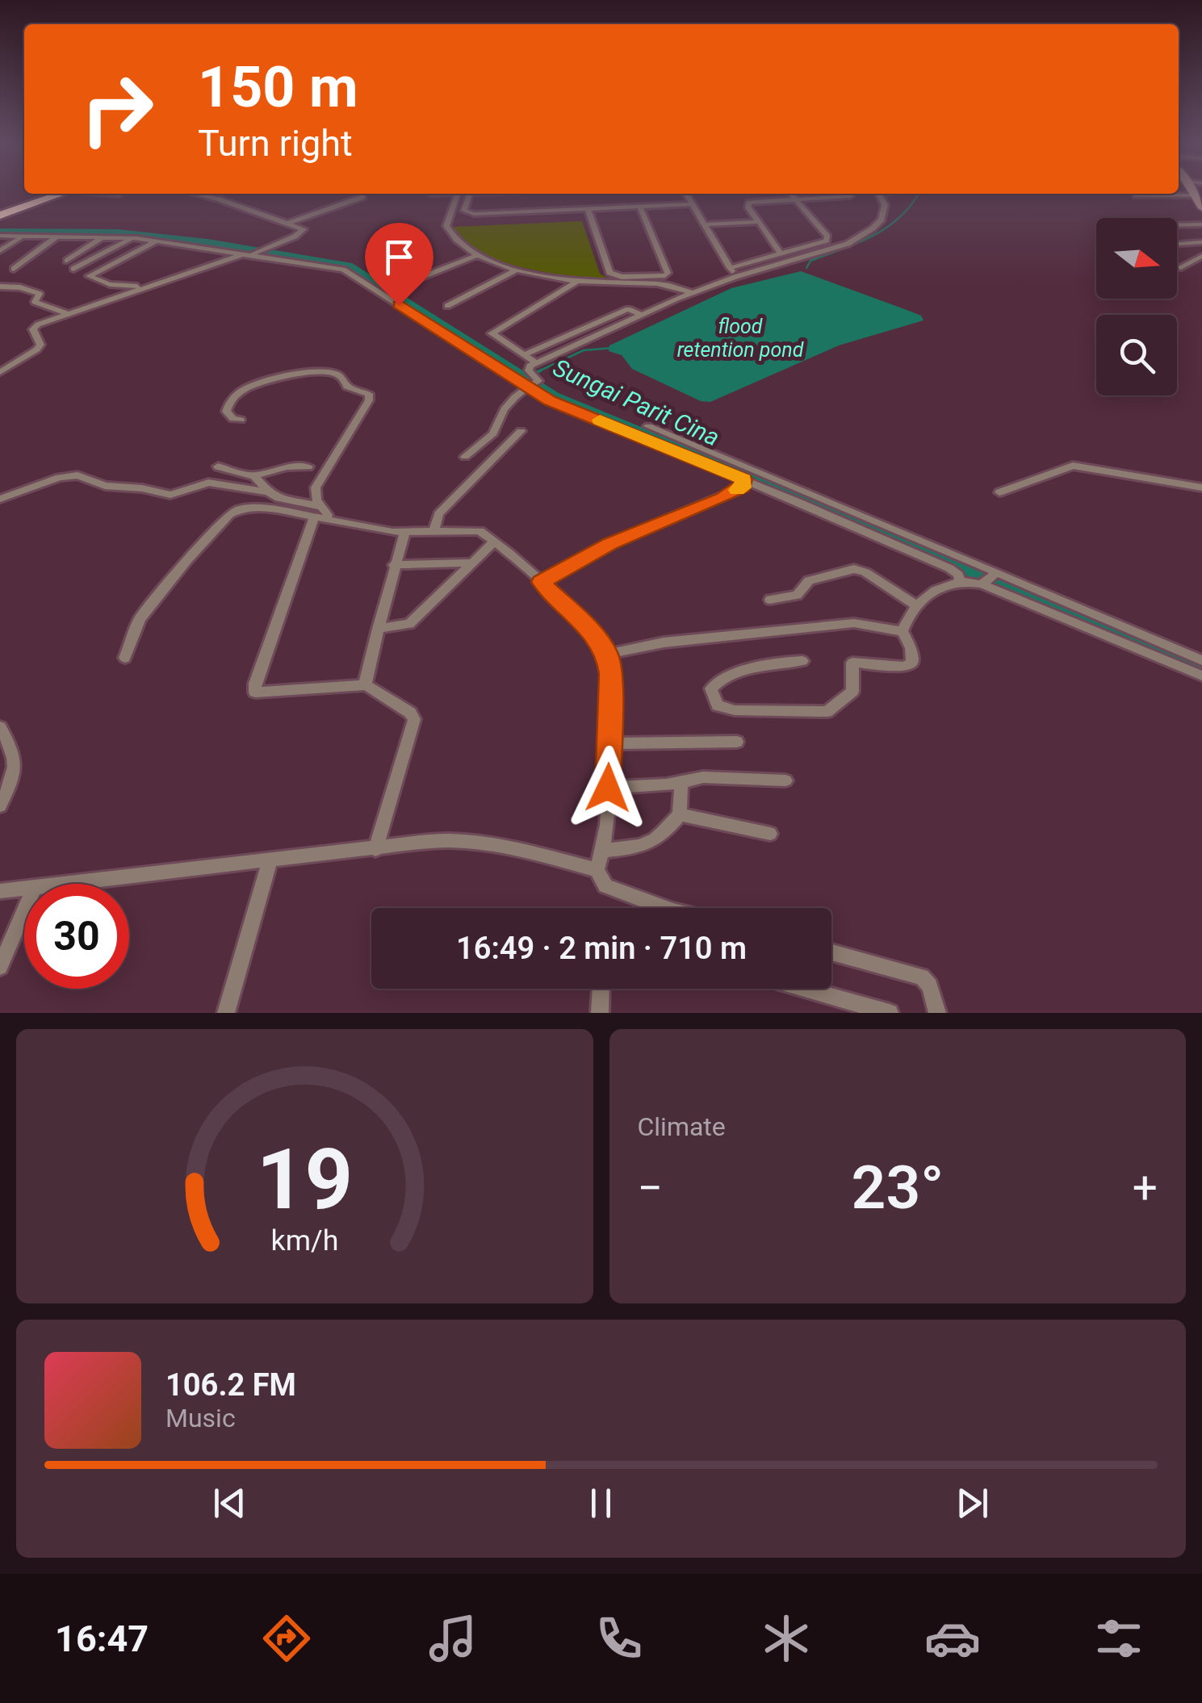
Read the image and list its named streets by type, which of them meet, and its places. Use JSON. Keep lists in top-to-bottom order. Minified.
{"water":["flood retention pond","Sungai Parit Cina"],"north":"right","page":{"turn":["150 m","Turn right"],"limit":"30","trip":"16:49 · 2 min · 710 m","tile":"Climate","heat":["−","23°","+"],"song":["106.2 FM","Music"],"tabs":"16:47","gauge":["19","km/h"]}}
